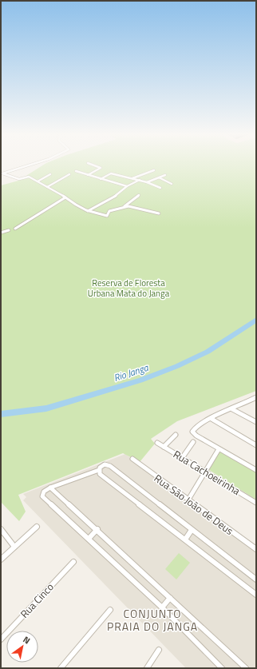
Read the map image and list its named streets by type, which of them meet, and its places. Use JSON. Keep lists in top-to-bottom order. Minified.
{"streets":{"street":["Rua Cachoeirinha","Rua São João de Deus","Rua Cinco"]},"districts":["CONJUNTO PRAIA DO JANGA"],"water":["Rio Janga"],"parks":["Reserva de Floresta Urbana Mata do Janga"],"north":"top right"}
